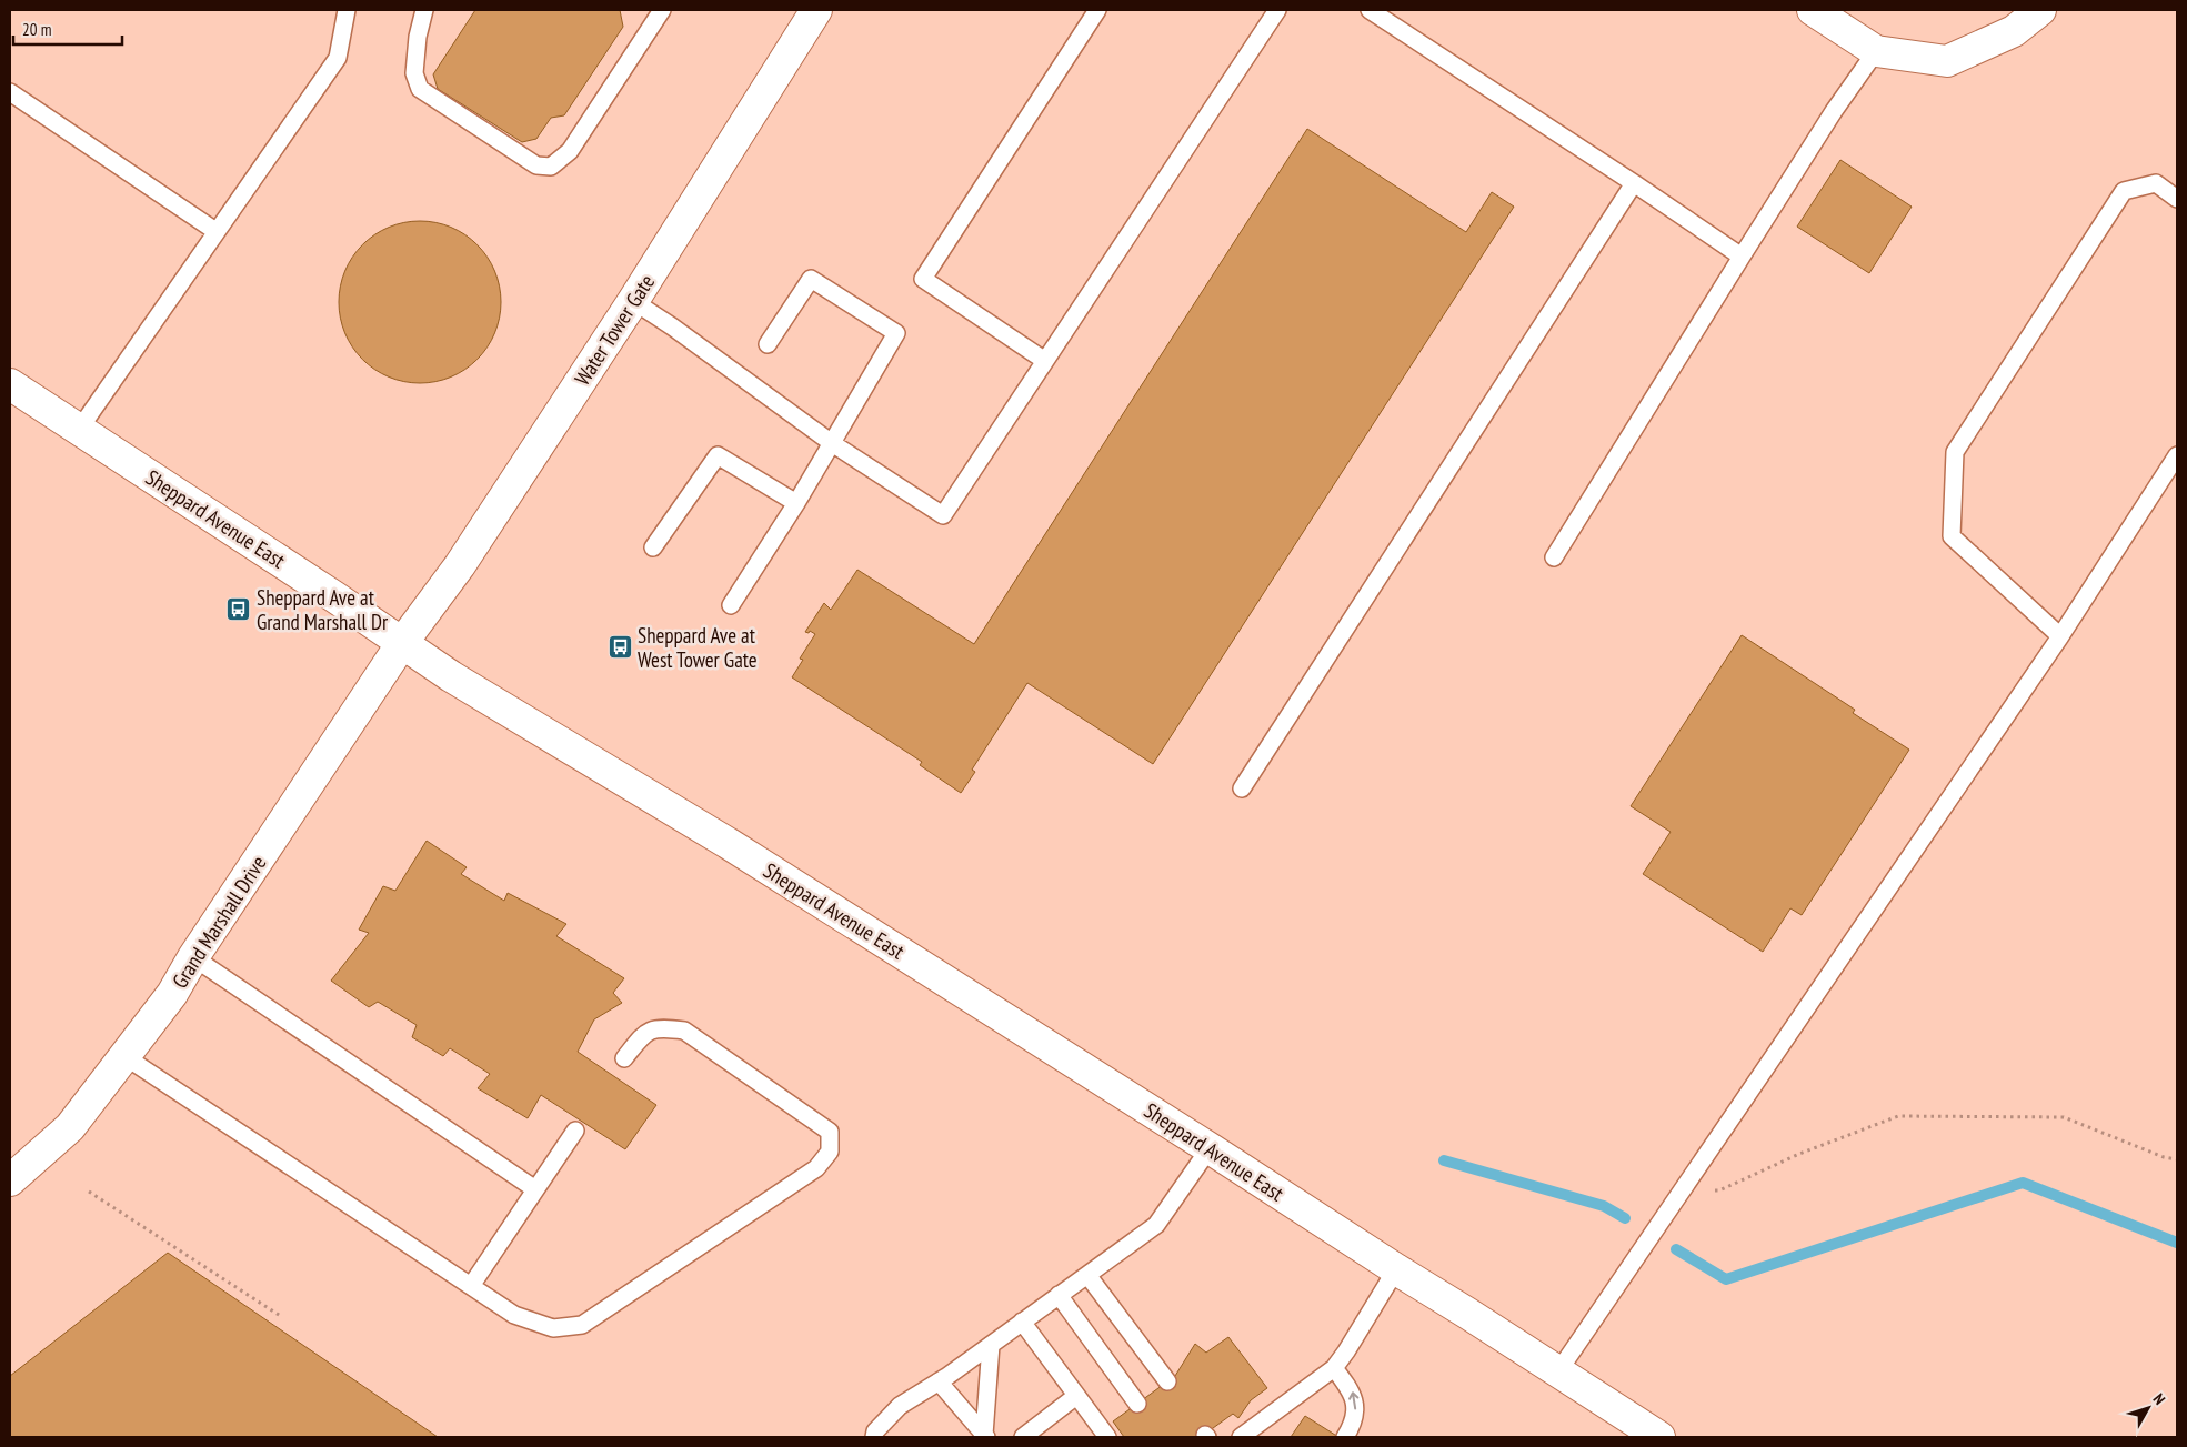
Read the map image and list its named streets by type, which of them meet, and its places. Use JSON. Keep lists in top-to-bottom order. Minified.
{"streets":{"main road":["Water Tower Gate","Sheppard Avenue East","Grand Marshall Drive"]},"crossings":[["Water Tower Gate","Sheppard Avenue East"],["Water Tower Gate","Grand Marshall Drive"],["Sheppard Avenue East","Grand Marshall Drive"]],"places":{"bus stop":["Sheppard Ave at Grand Marshall Dr","Sheppard Ave at West Tower Gate"]},"scale_bar":"20 m","north":"top right"}
